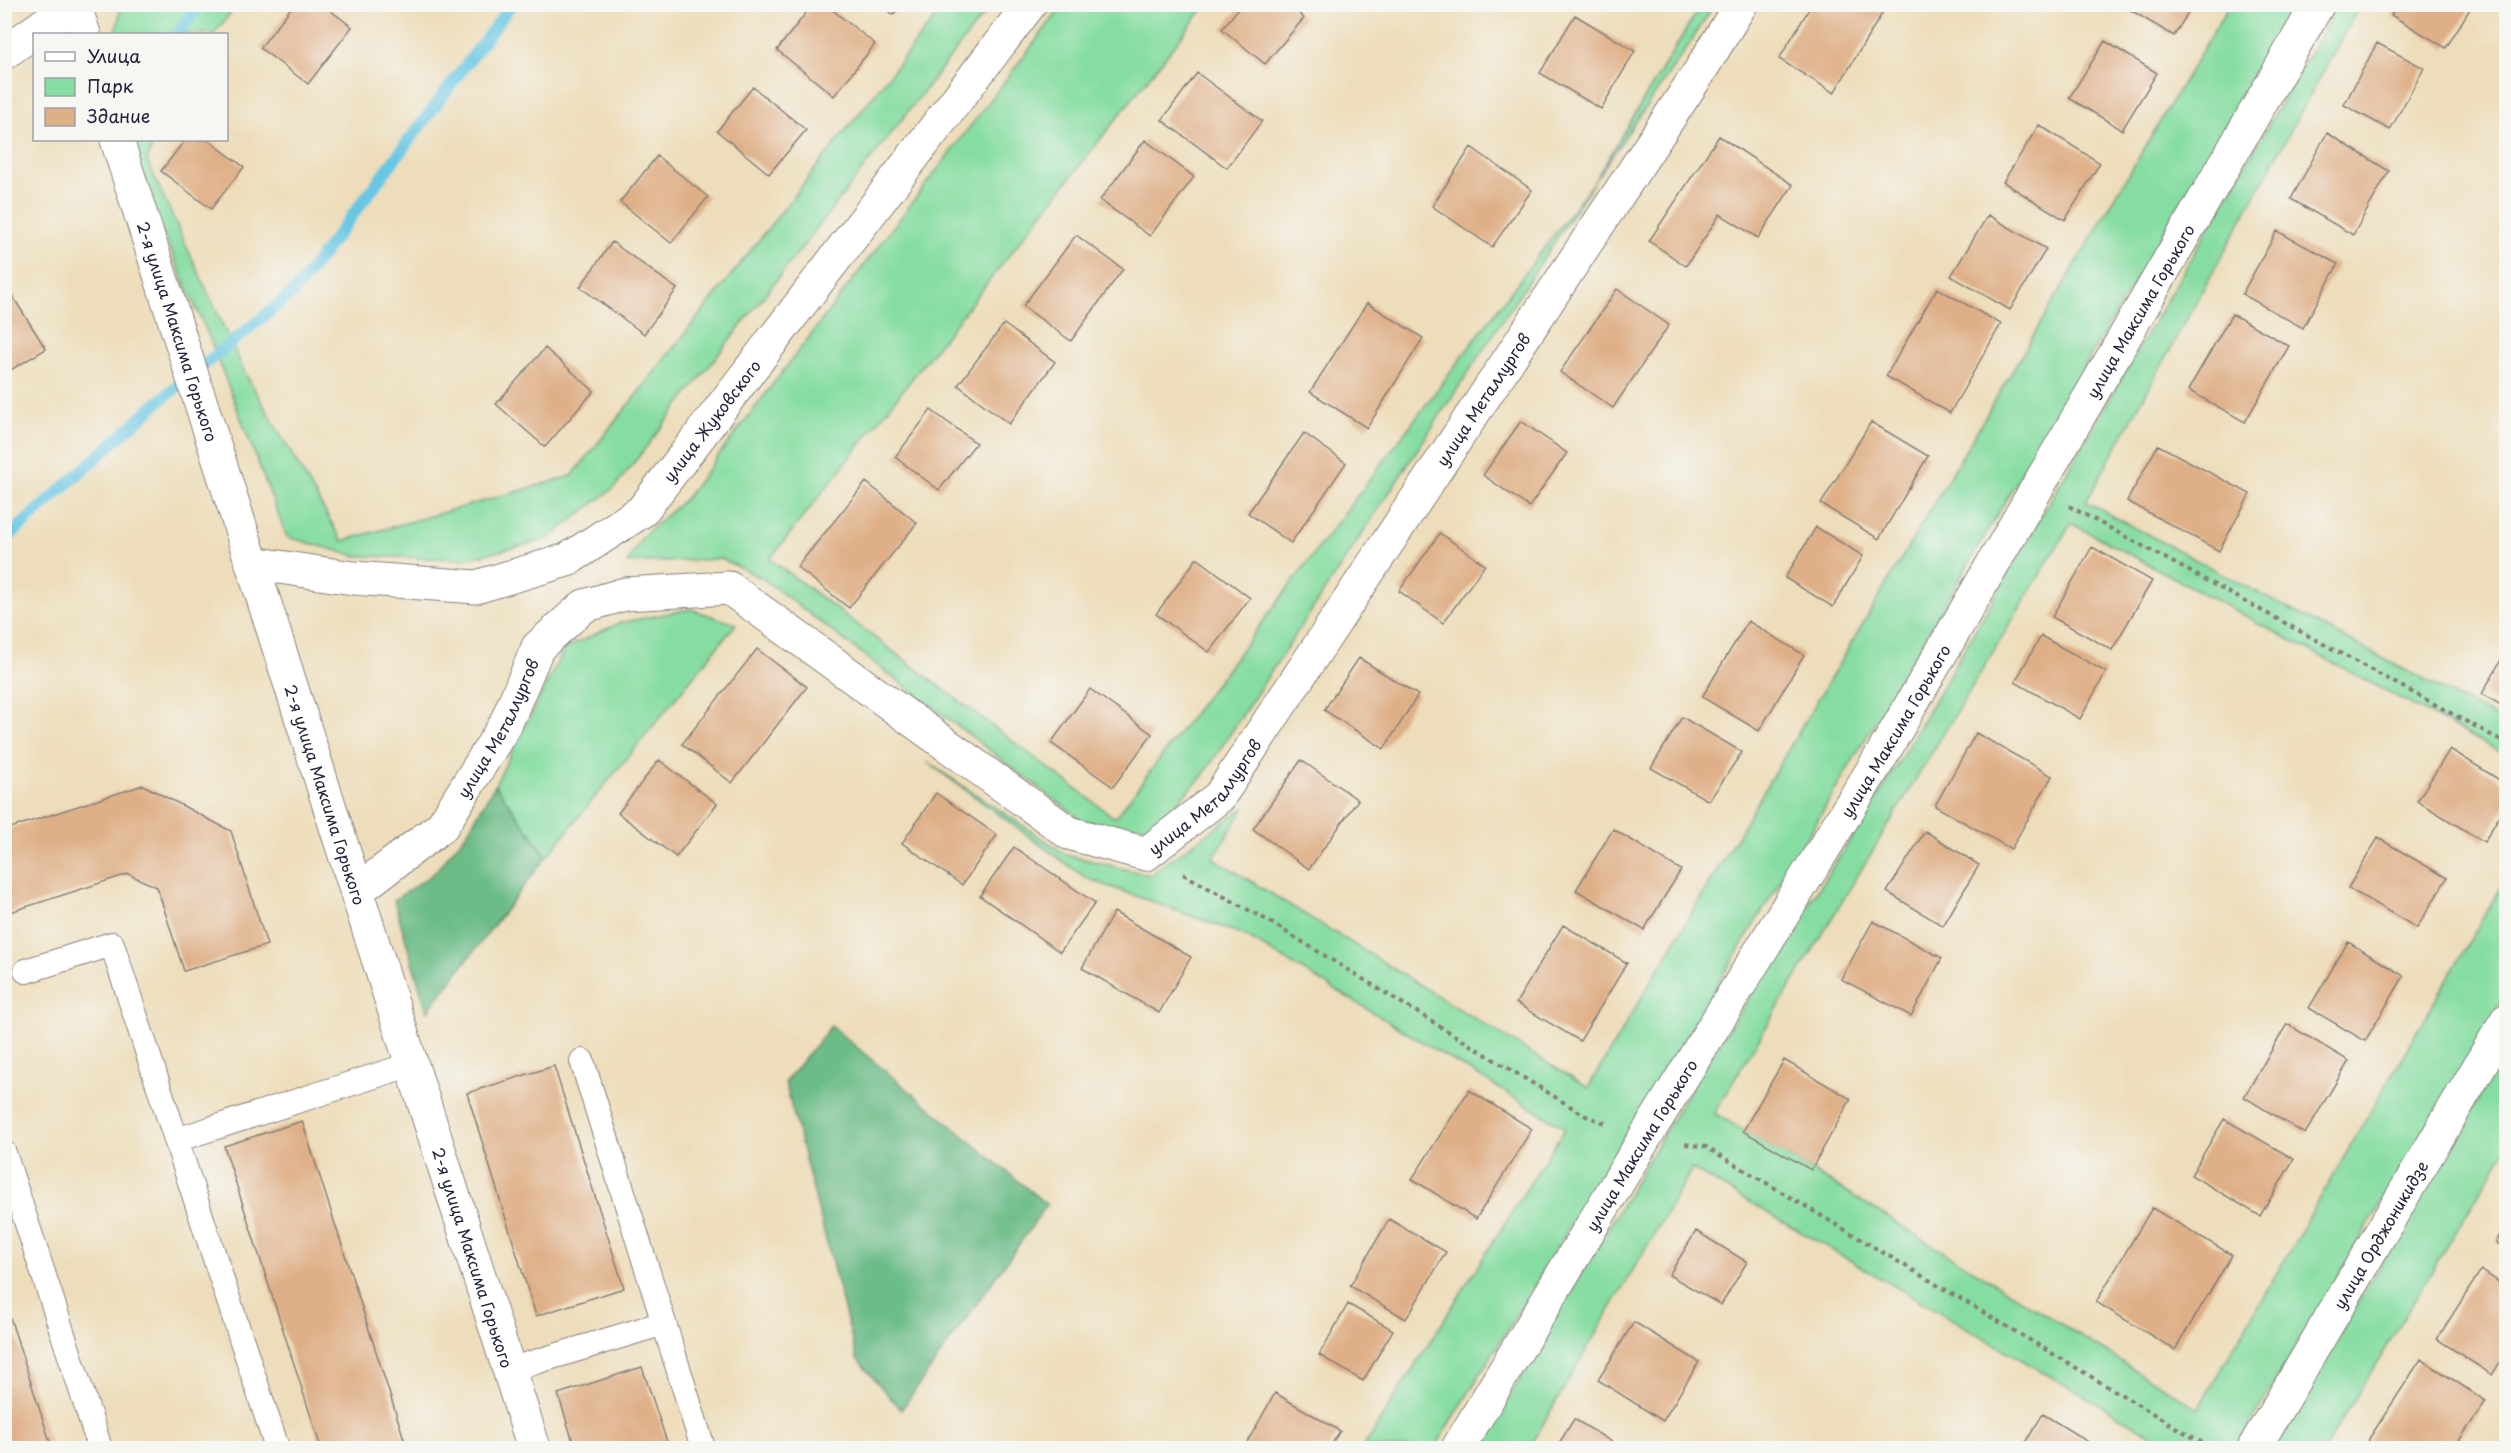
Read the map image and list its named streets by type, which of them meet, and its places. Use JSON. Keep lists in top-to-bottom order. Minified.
{"streets":{"street":["улица Максима Горького","2-я улица Максима Горького","улица Металлургов","улица Жуковского","улица Орджоникидзе"]},"crossings":[["2-я улица Максима Горького","улица Металлургов"],["2-я улица Максима Горького","улица Жуковского"]],"legend":["Улица","Парк","Здание"]}
